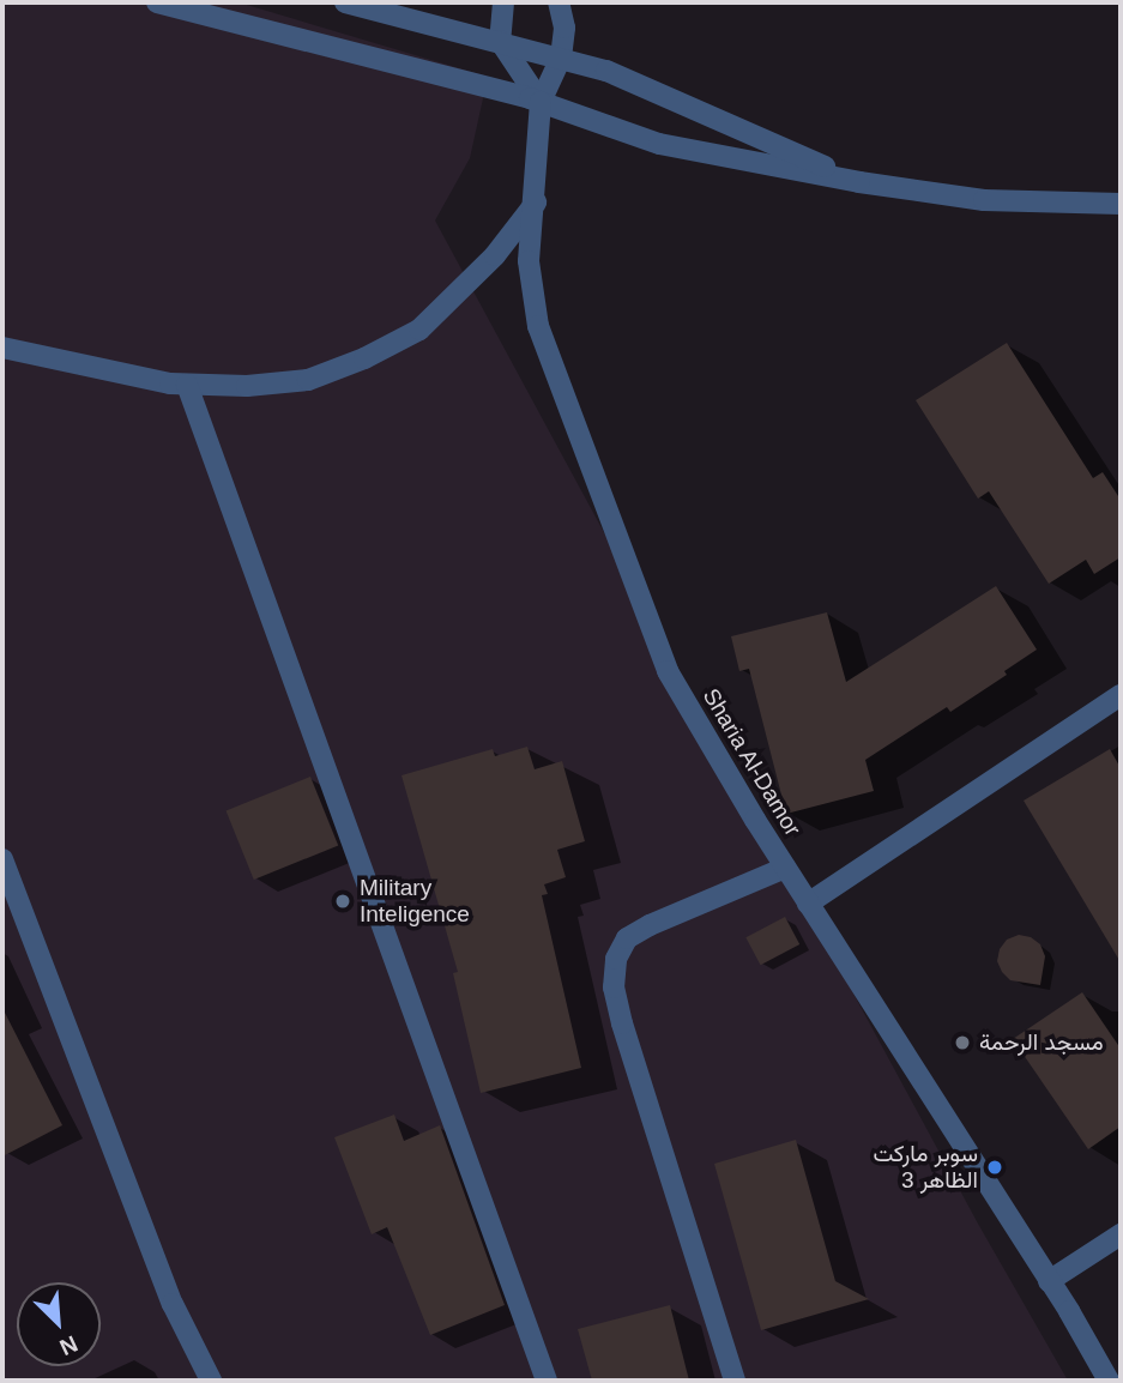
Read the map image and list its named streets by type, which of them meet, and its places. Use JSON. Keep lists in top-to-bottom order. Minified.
{"streets":{"street":["Sharia Al-Damor"]},"places":["Military Inteligence","مسجد الرحمة","سوبر ماركت الظاهر 3"],"north":"bottom right"}
